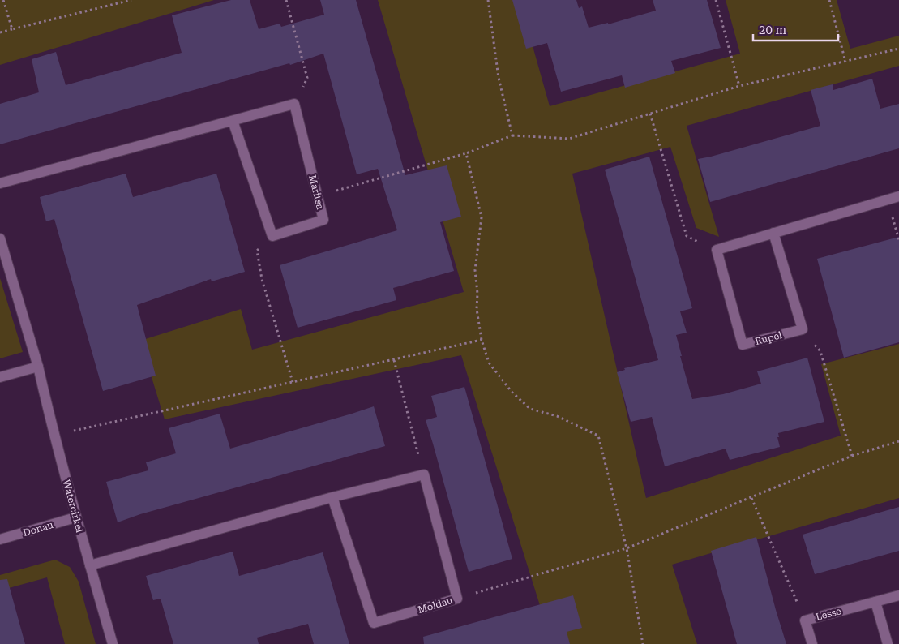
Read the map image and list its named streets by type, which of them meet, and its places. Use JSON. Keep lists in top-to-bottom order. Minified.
{"streets":{"street":["Maritsa","Rupel","Watercirkel","Donau","Moldau","Lesse"]},"crossings":[["Watercirkel","Donau"]],"scale_bar":"20 m"}
